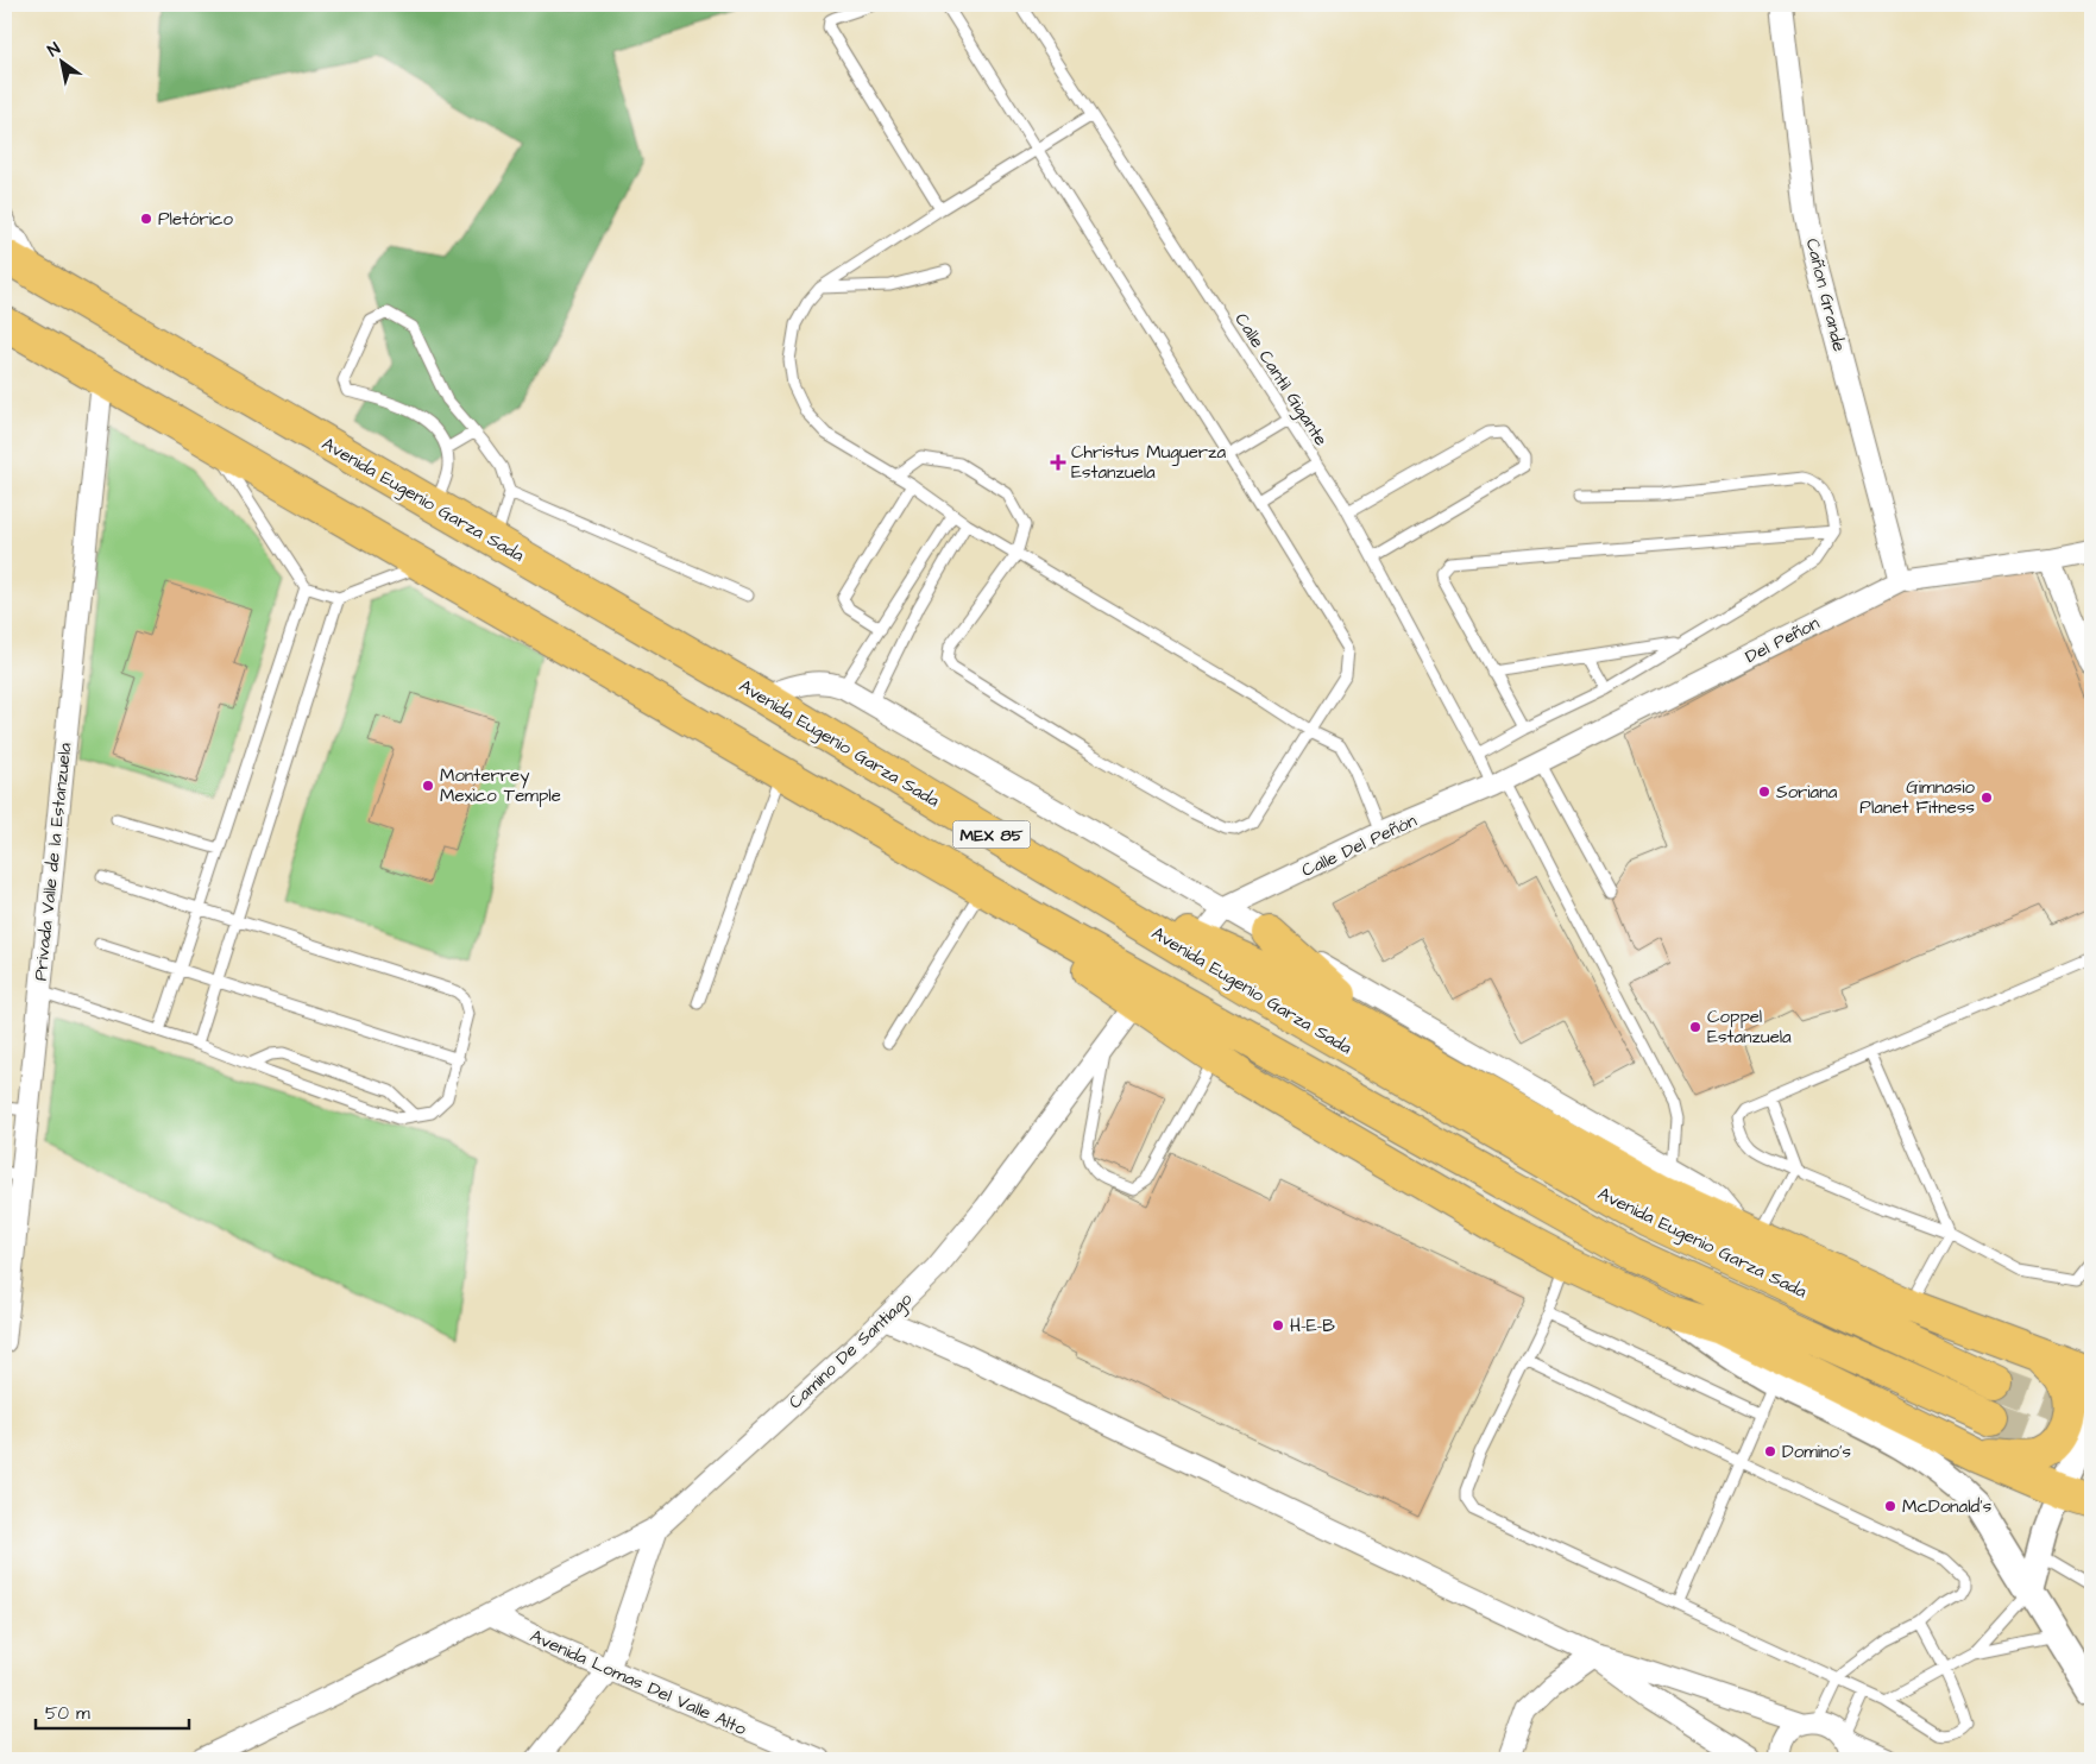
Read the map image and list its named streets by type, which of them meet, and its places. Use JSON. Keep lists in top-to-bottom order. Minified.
{"streets":{"highway":["Avenida Eugenio Garza Sada","MEX 85"],"street":["Cañon Grande","Del Peñon","Calle Del Peñón","Privada Valle de la Estanzuela","Camino De Santiago","Avenida Lomas Del Valle Alto"],"lane":["Calle Cantil Gigante"]},"crossings":[["Cañon Grande","Del Peñon"],["Calle Cantil Gigante","Del Peñon"],["Calle Cantil Gigante","Calle Del Peñón"],["Del Peñon","Calle Del Peñón"],["MEX 85","Privada Valle de la Estanzuela"],["Camino De Santiago","Avenida Lomas Del Valle Alto"]],"places":{"other":["Pletórico","Monterrey Mexico Temple","Soriana","Gimnasio Planet Fitness","Coppel Estanzuela","H-E-B","Domino's","McDonald's"],"health":["Christus Muguerza Estanzuela"]},"scale_bar":"50 m","north":"top left"}
